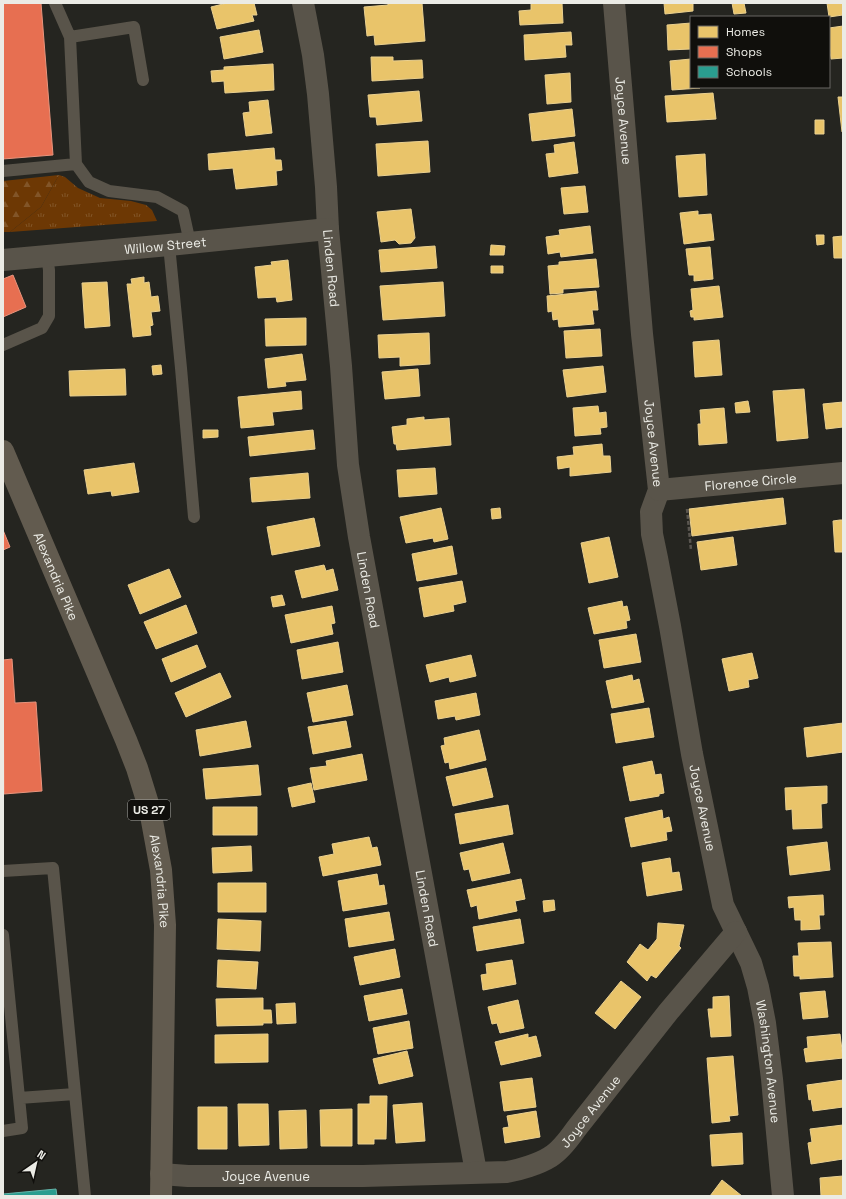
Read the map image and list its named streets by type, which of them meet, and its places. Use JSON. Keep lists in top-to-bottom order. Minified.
{"streets":{"main road":["Alexandria Pike","US 27"],"street":["Joyce Avenue","Willow Street","Linden Road","Florence Circle","Washington Avenue"]},"crossings":[["Joyce Avenue","Linden Road"],["Joyce Avenue","Florence Circle"],["Joyce Avenue","Alexandria Pike"],["Joyce Avenue","Washington Avenue"],["Willow Street","Linden Road"]],"legend":["Homes","Shops","Schools"],"north":"top right"}
